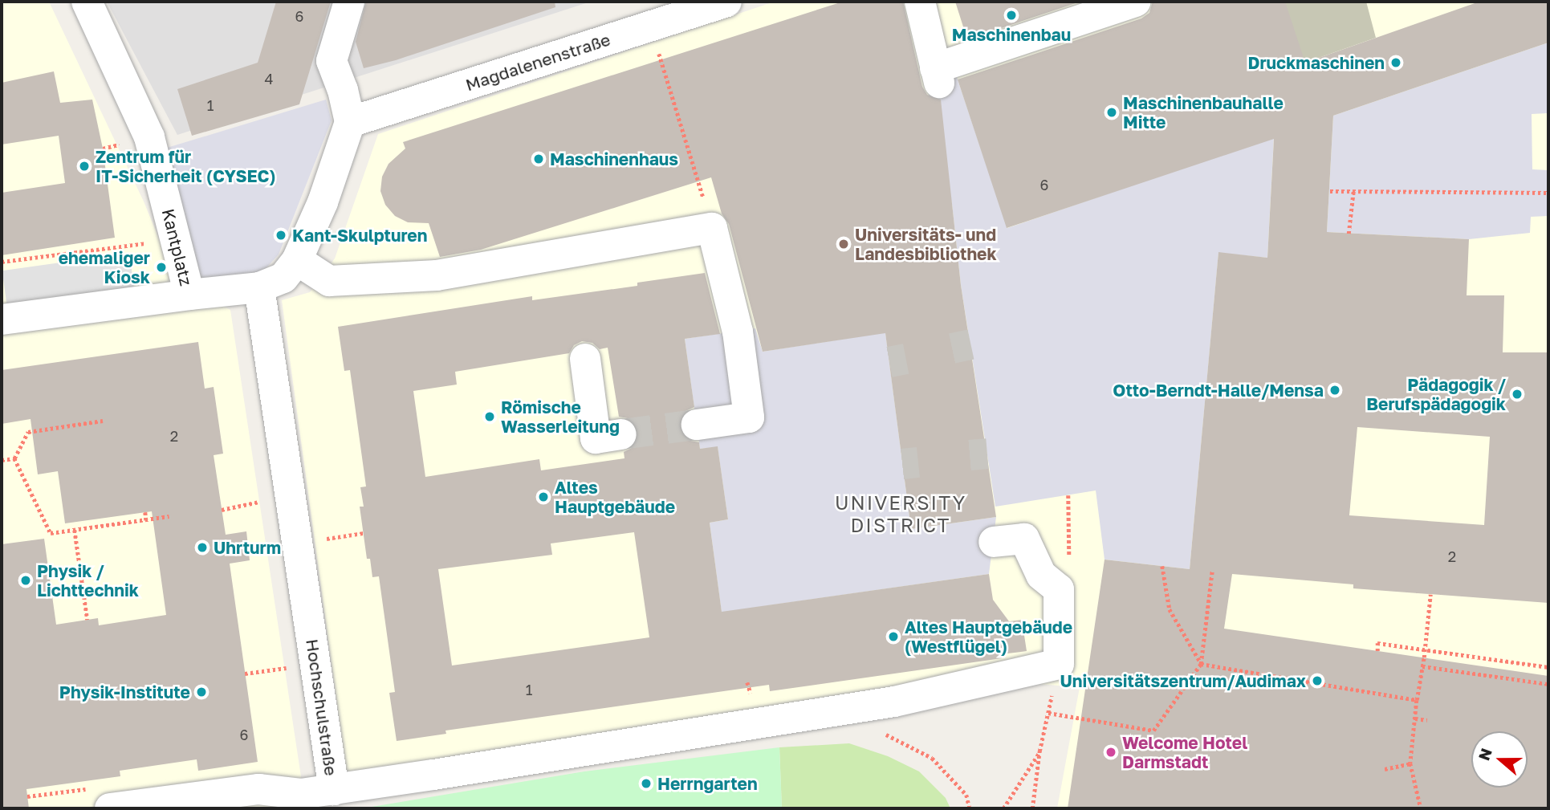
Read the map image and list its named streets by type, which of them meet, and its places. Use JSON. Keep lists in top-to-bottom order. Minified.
{"streets":{"street":["Magdalenenstraße","Kantplatz","Hochschulstraße"]},"crossings":[["Magdalenenstraße","Kantplatz"],["Kantplatz","Hochschulstraße"]],"districts":["UNIVERSITY DISTRICT"],"places":["Maschinenbau","Druckmaschinen","Maschinenbauhalle Mitte","Maschinenhaus","Zentrum für IT-Sicherheit (CYSEC)","Kant-Skulpturen","Universitäts- und Landesbibliothek","ehemaliger Kiosk","Otto-Berndt-Halle/Mensa","Pädagogik / Berufspädagogik","Römische Wasserleitung","Altes Hauptgebäude","Uhrturm","Physik / Lichttechnik","Altes Hauptgebäude (Westflügel)","Universitätszentrum/Audimax","Physik-Institute","Welcome Hotel Darmstadt","Herrngarten"],"house_numbers":["6","4","1","6","2","2","1","6"],"north":"left"}
